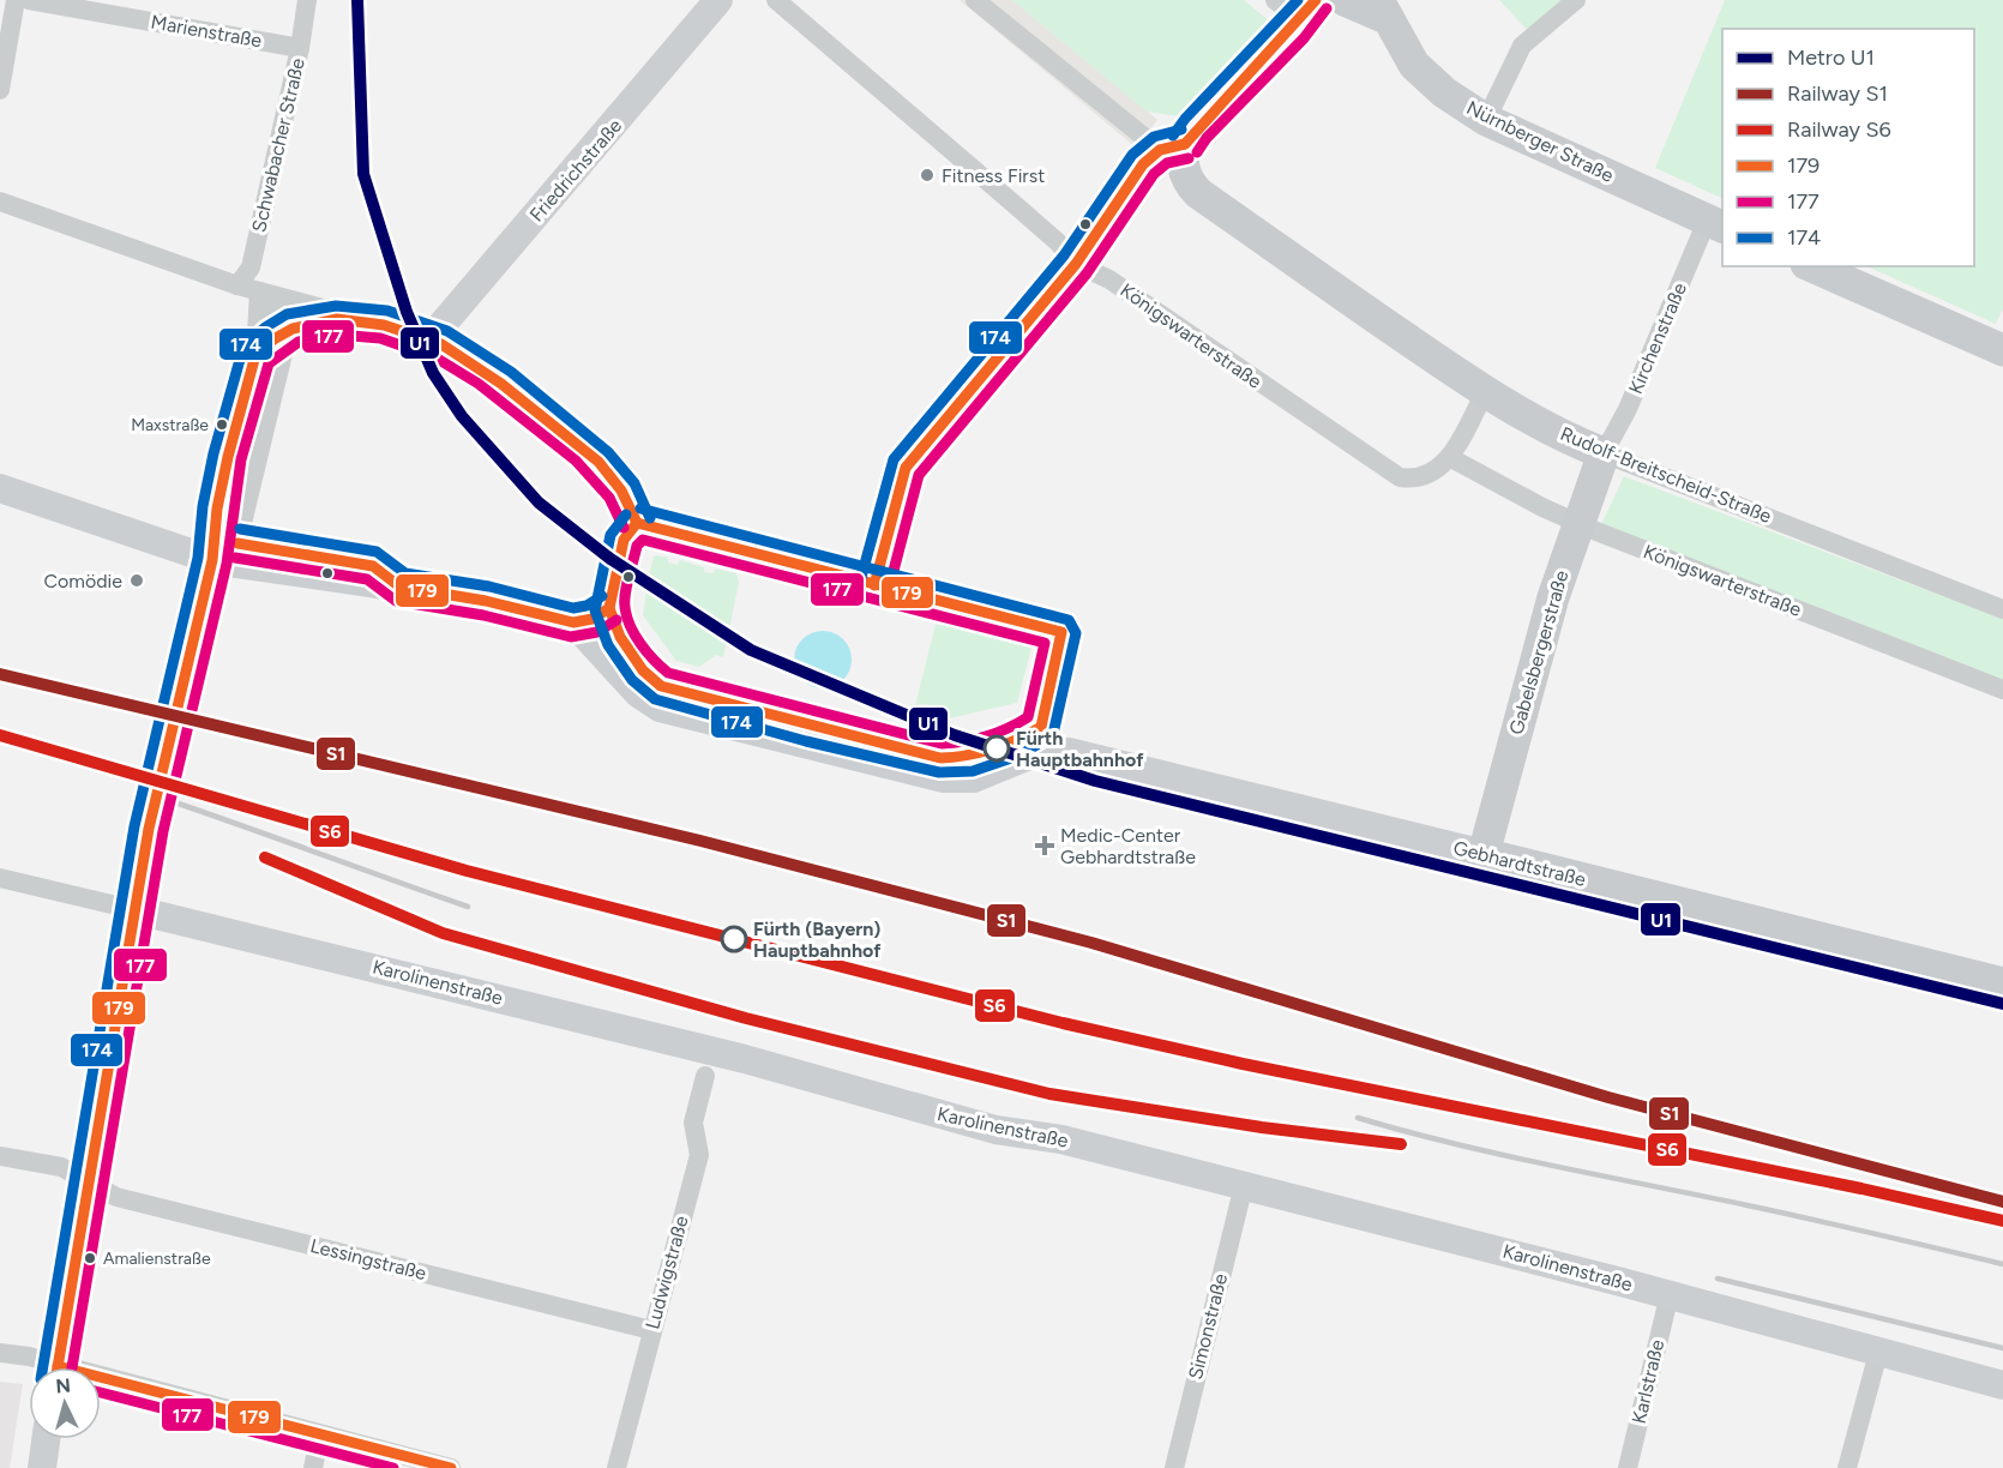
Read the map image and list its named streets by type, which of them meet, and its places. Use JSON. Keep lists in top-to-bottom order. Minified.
{"streets":{"main road":["Nürnberger Straße","Friedrichstraße","Rudolf-Breitscheid-Straße","Gabelsbergerstraße","Gebhardtstraße","Karolinenstraße"],"street":["Marienstraße","Schwabacher Straße","Königswarterstraße","Kirchenstraße","Lessingstraße","Ludwigstraße","Simonstraße","Karlstraße"]},"crossings":[["Marienstraße","Schwabacher Straße"],["Nürnberger Straße","Kirchenstraße"],["Königswarterstraße","Rudolf-Breitscheid-Straße"],["Königswarterstraße","Gabelsbergerstraße"],["Kirchenstraße","Rudolf-Breitscheid-Straße"],["Kirchenstraße","Gabelsbergerstraße"],["Rudolf-Breitscheid-Straße","Gabelsbergerstraße"],["Gabelsbergerstraße","Gebhardtstraße"],["Karolinenstraße","Simonstraße"],["Karolinenstraße","Karlstraße"],["Lessingstraße","Ludwigstraße"]],"places":{"other":["Fitness First","Maxstraße","Comödie","Fürth Hauptbahnhof","Fürth (Bayern) Hauptbahnhof","Amalienstraße"],"health":["Medic-Center Gebhardtstraße"]},"lines":["metro line U1","transit line 179","transit line 174","transit line 177","rail line S1","rail line S6"],"legend":["Metro U1","Railway S1","Railway S6","179","177","174"],"north":"top"}
